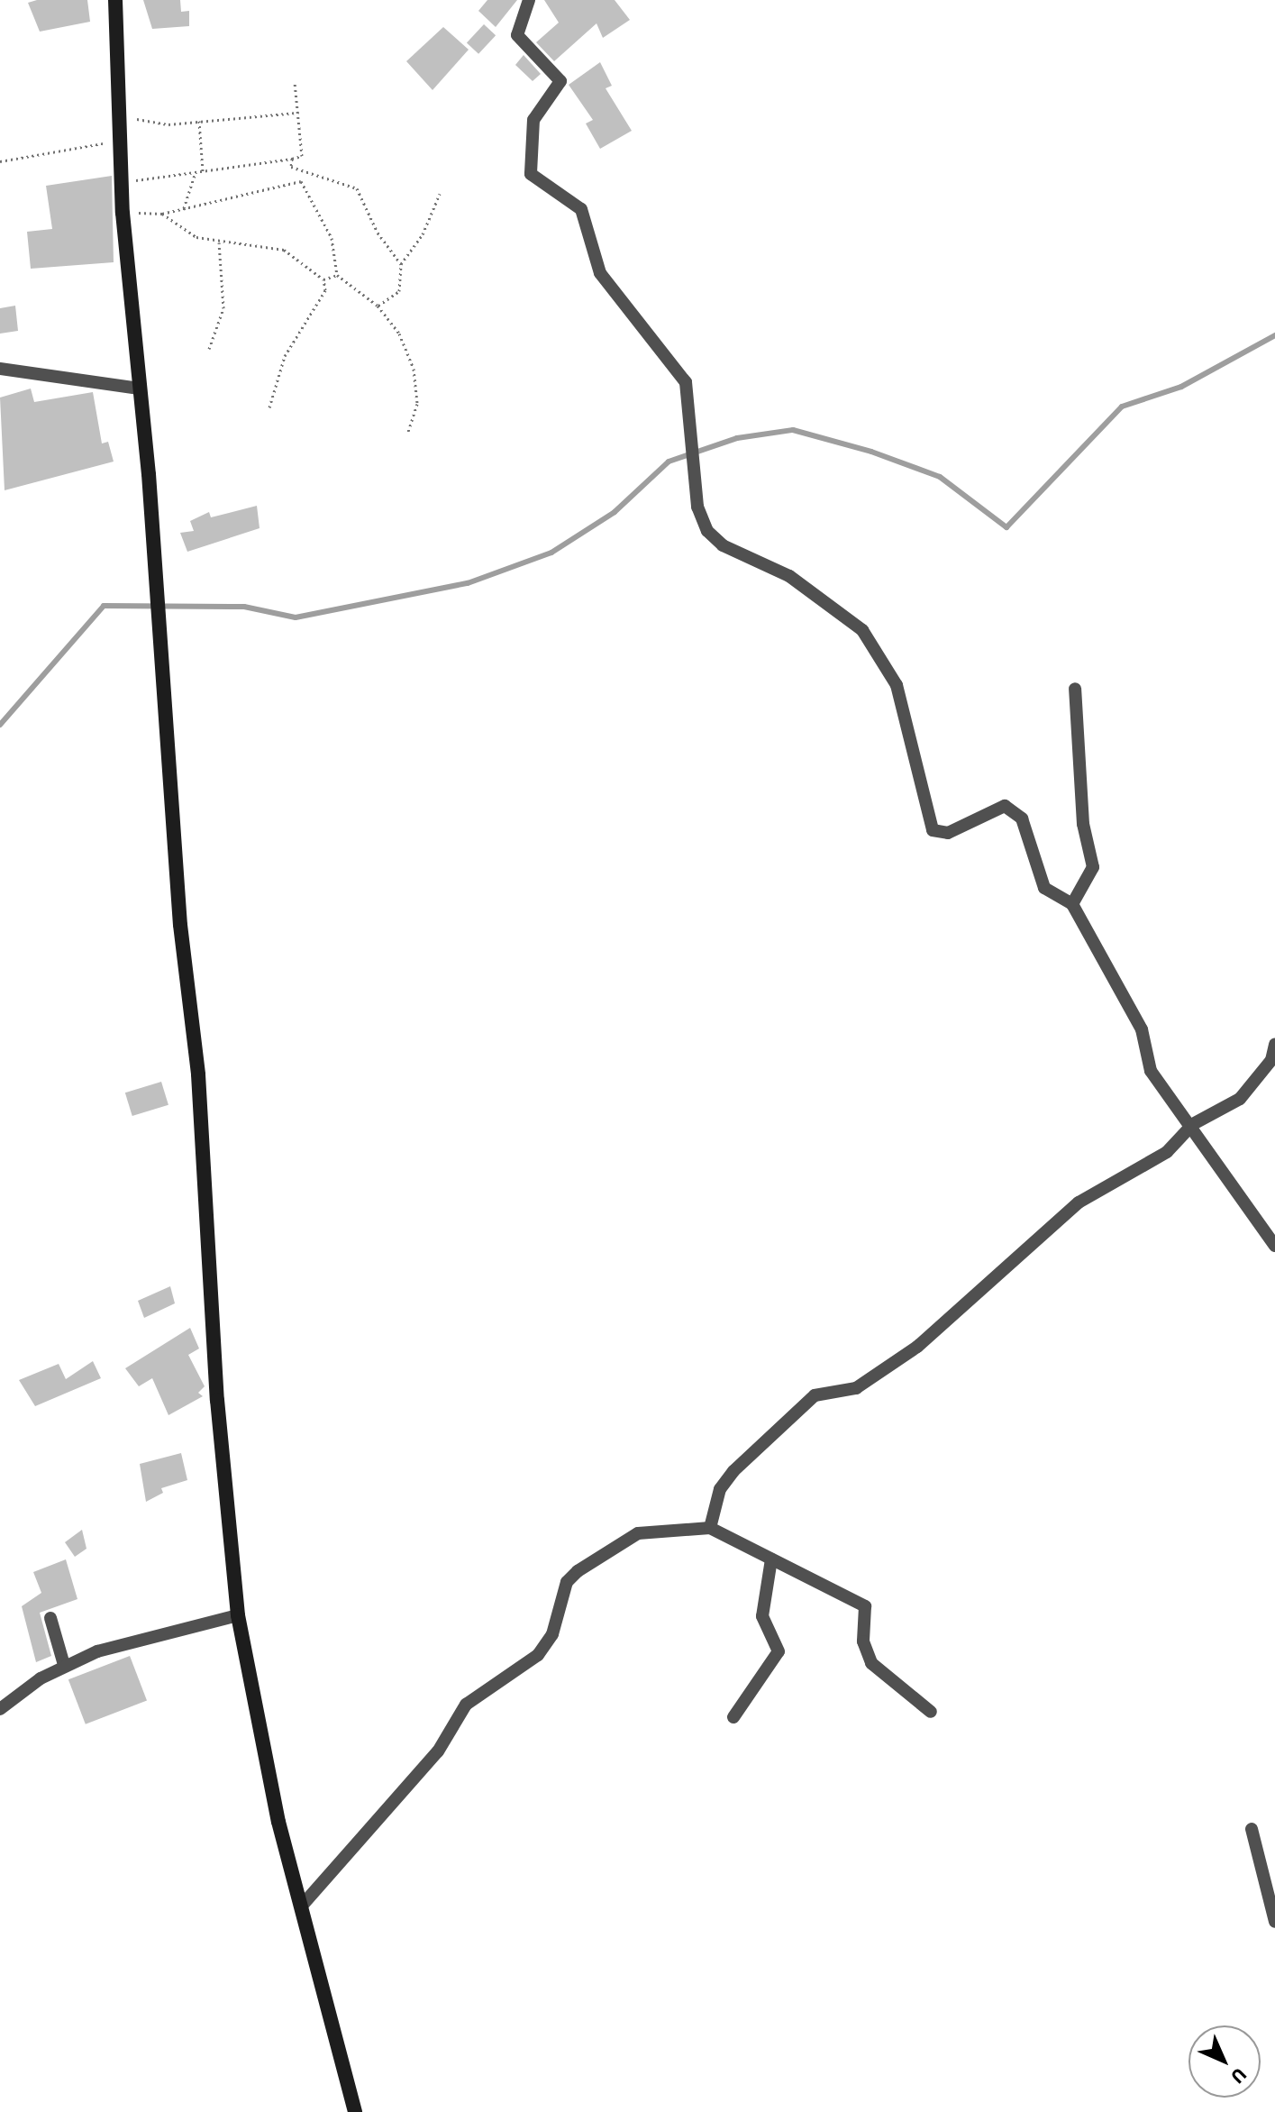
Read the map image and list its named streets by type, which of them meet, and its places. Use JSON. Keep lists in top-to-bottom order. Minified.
{"north":"bottom right"}
